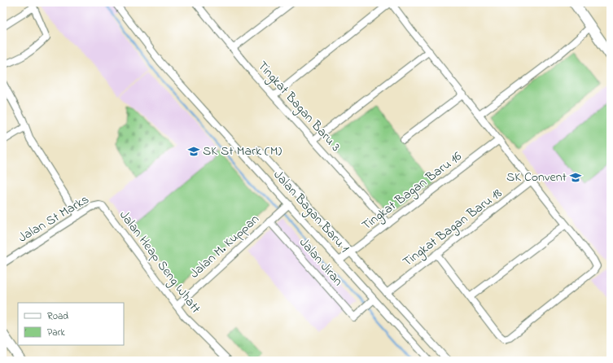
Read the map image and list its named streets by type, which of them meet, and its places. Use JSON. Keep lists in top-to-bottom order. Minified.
{"streets":{"street":["Tingkat Bagan Baru 3","Tingkat Bagan Baru 16","Jalan Bagan Baru 1","Jalan St Marks","Tingkat Bagan Baru 18","Jalan M. Kuppan","Jalan Heap Seng Whatt","Jalan Jiran"]},"crossings":[["Tingkat Bagan Baru 3","Tingkat Bagan Baru 16"],["Tingkat Bagan Baru 16","Jalan Bagan Baru 1"],["Jalan Bagan Baru 1","Tingkat Bagan Baru 18"],["Jalan Bagan Baru 1","Jalan M. Kuppan"],["Jalan Bagan Baru 1","Jalan Jiran"],["Jalan St Marks","Jalan Heap Seng Whatt"],["Jalan M. Kuppan","Jalan Heap Seng Whatt"],["Jalan M. Kuppan","Jalan Jiran"]],"places":{"school or university":["SK St Mark (M)","SK Convent"]},"legend":["Road","Park"]}
